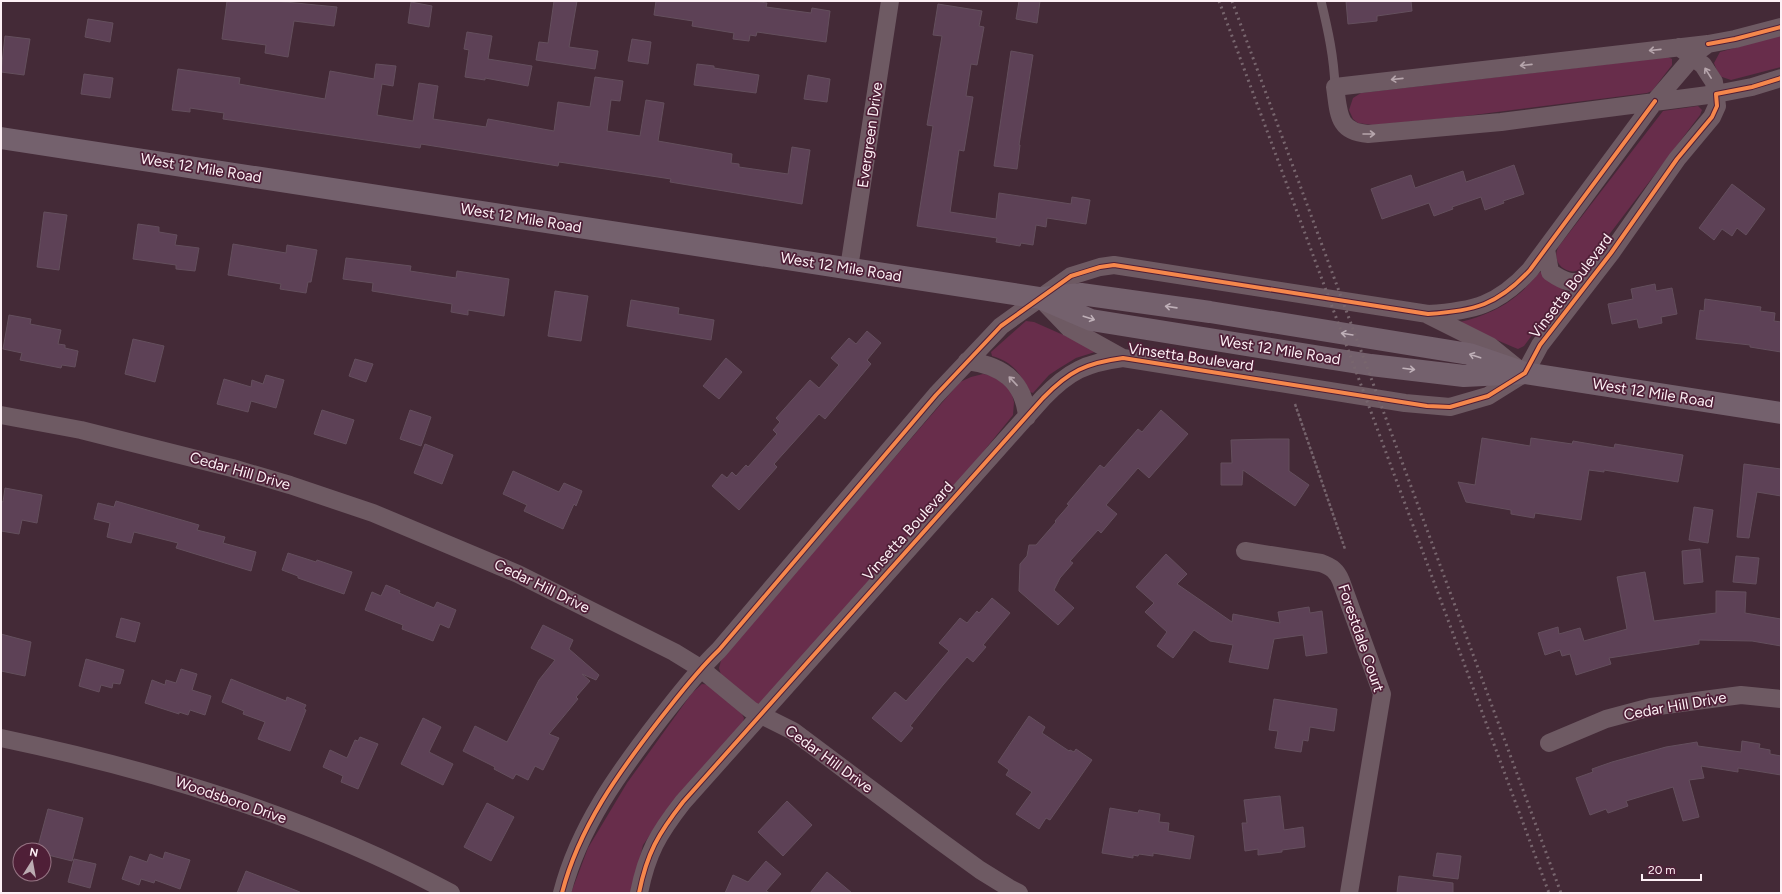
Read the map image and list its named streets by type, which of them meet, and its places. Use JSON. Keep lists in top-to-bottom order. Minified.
{"streets":{"main road":["West 12 Mile Road"],"street":["Evergreen Drive","Vinsetta Boulevard","Cedar Hill Drive","Forestdale Court","Woodsboro Drive"]},"crossings":[["Evergreen Drive","West 12 Mile Road"],["West 12 Mile Road","Vinsetta Boulevard"],["Vinsetta Boulevard","Cedar Hill Drive"]],"scale_bar":"20 m","north":"top"}
